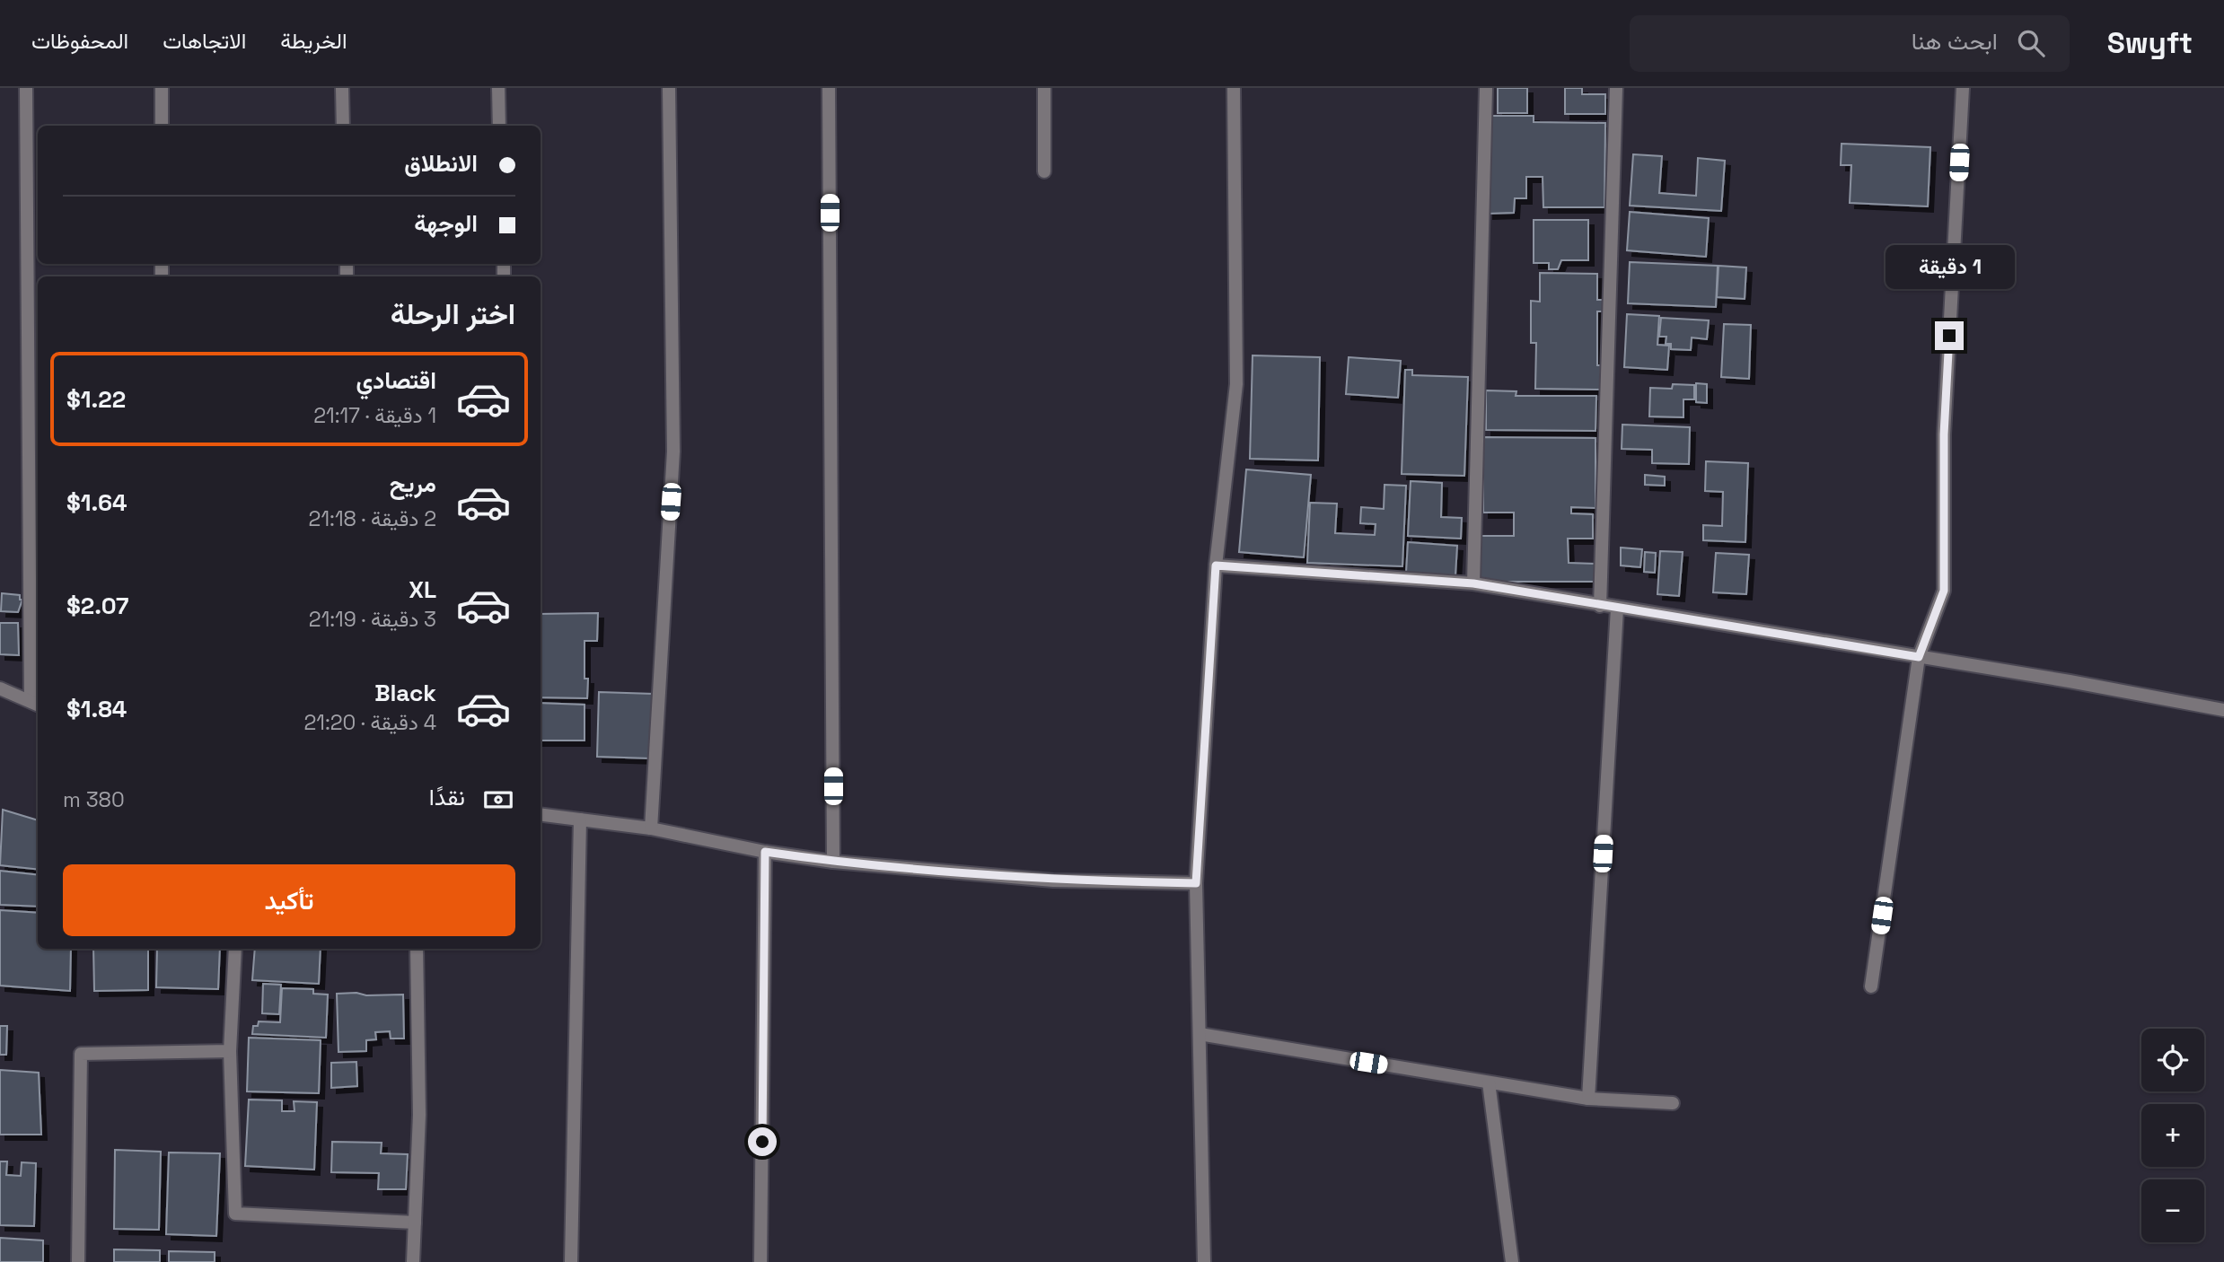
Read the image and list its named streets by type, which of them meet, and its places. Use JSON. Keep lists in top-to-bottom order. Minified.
{"page":{"header":"Swyft","search":"ابحث هنا","nav":["الخريطة","الاتجاهات","المحفوظات"],"banner":["الانطلاق","الوجهة"],"bubble":"1 دقيقة","heading":"اختر الرحلة","list":[{"name":"اقتصادي","note":"1 دقيقة · 21:17","value":"$1.22"},{"name":"مريح","note":"2 دقيقة · 21:18","value":"$1.64"},{"name":"XL","note":"3 دقيقة · 21:19","value":"$2.07"},{"name":"Black","note":"4 دقيقة · 21:20","value":"$1.84"}],"pay":["نقدًا","380 m"],"buttons":"تأكيد","map_buttons":["+","−"]}}
